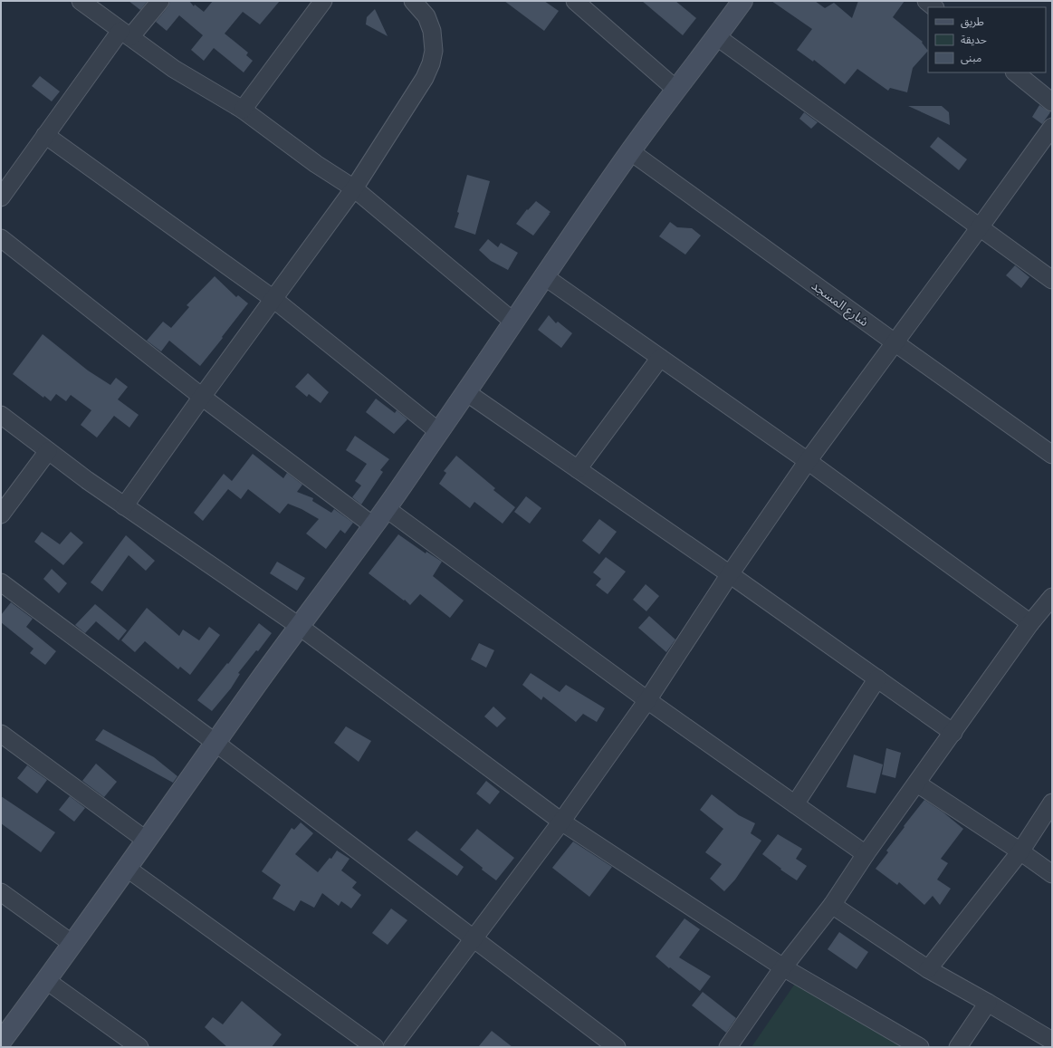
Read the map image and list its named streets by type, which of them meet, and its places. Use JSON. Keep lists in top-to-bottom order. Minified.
{"streets":{"street":["شارع المسجد"]},"legend":["طريق","حديقة","مبنى"]}
